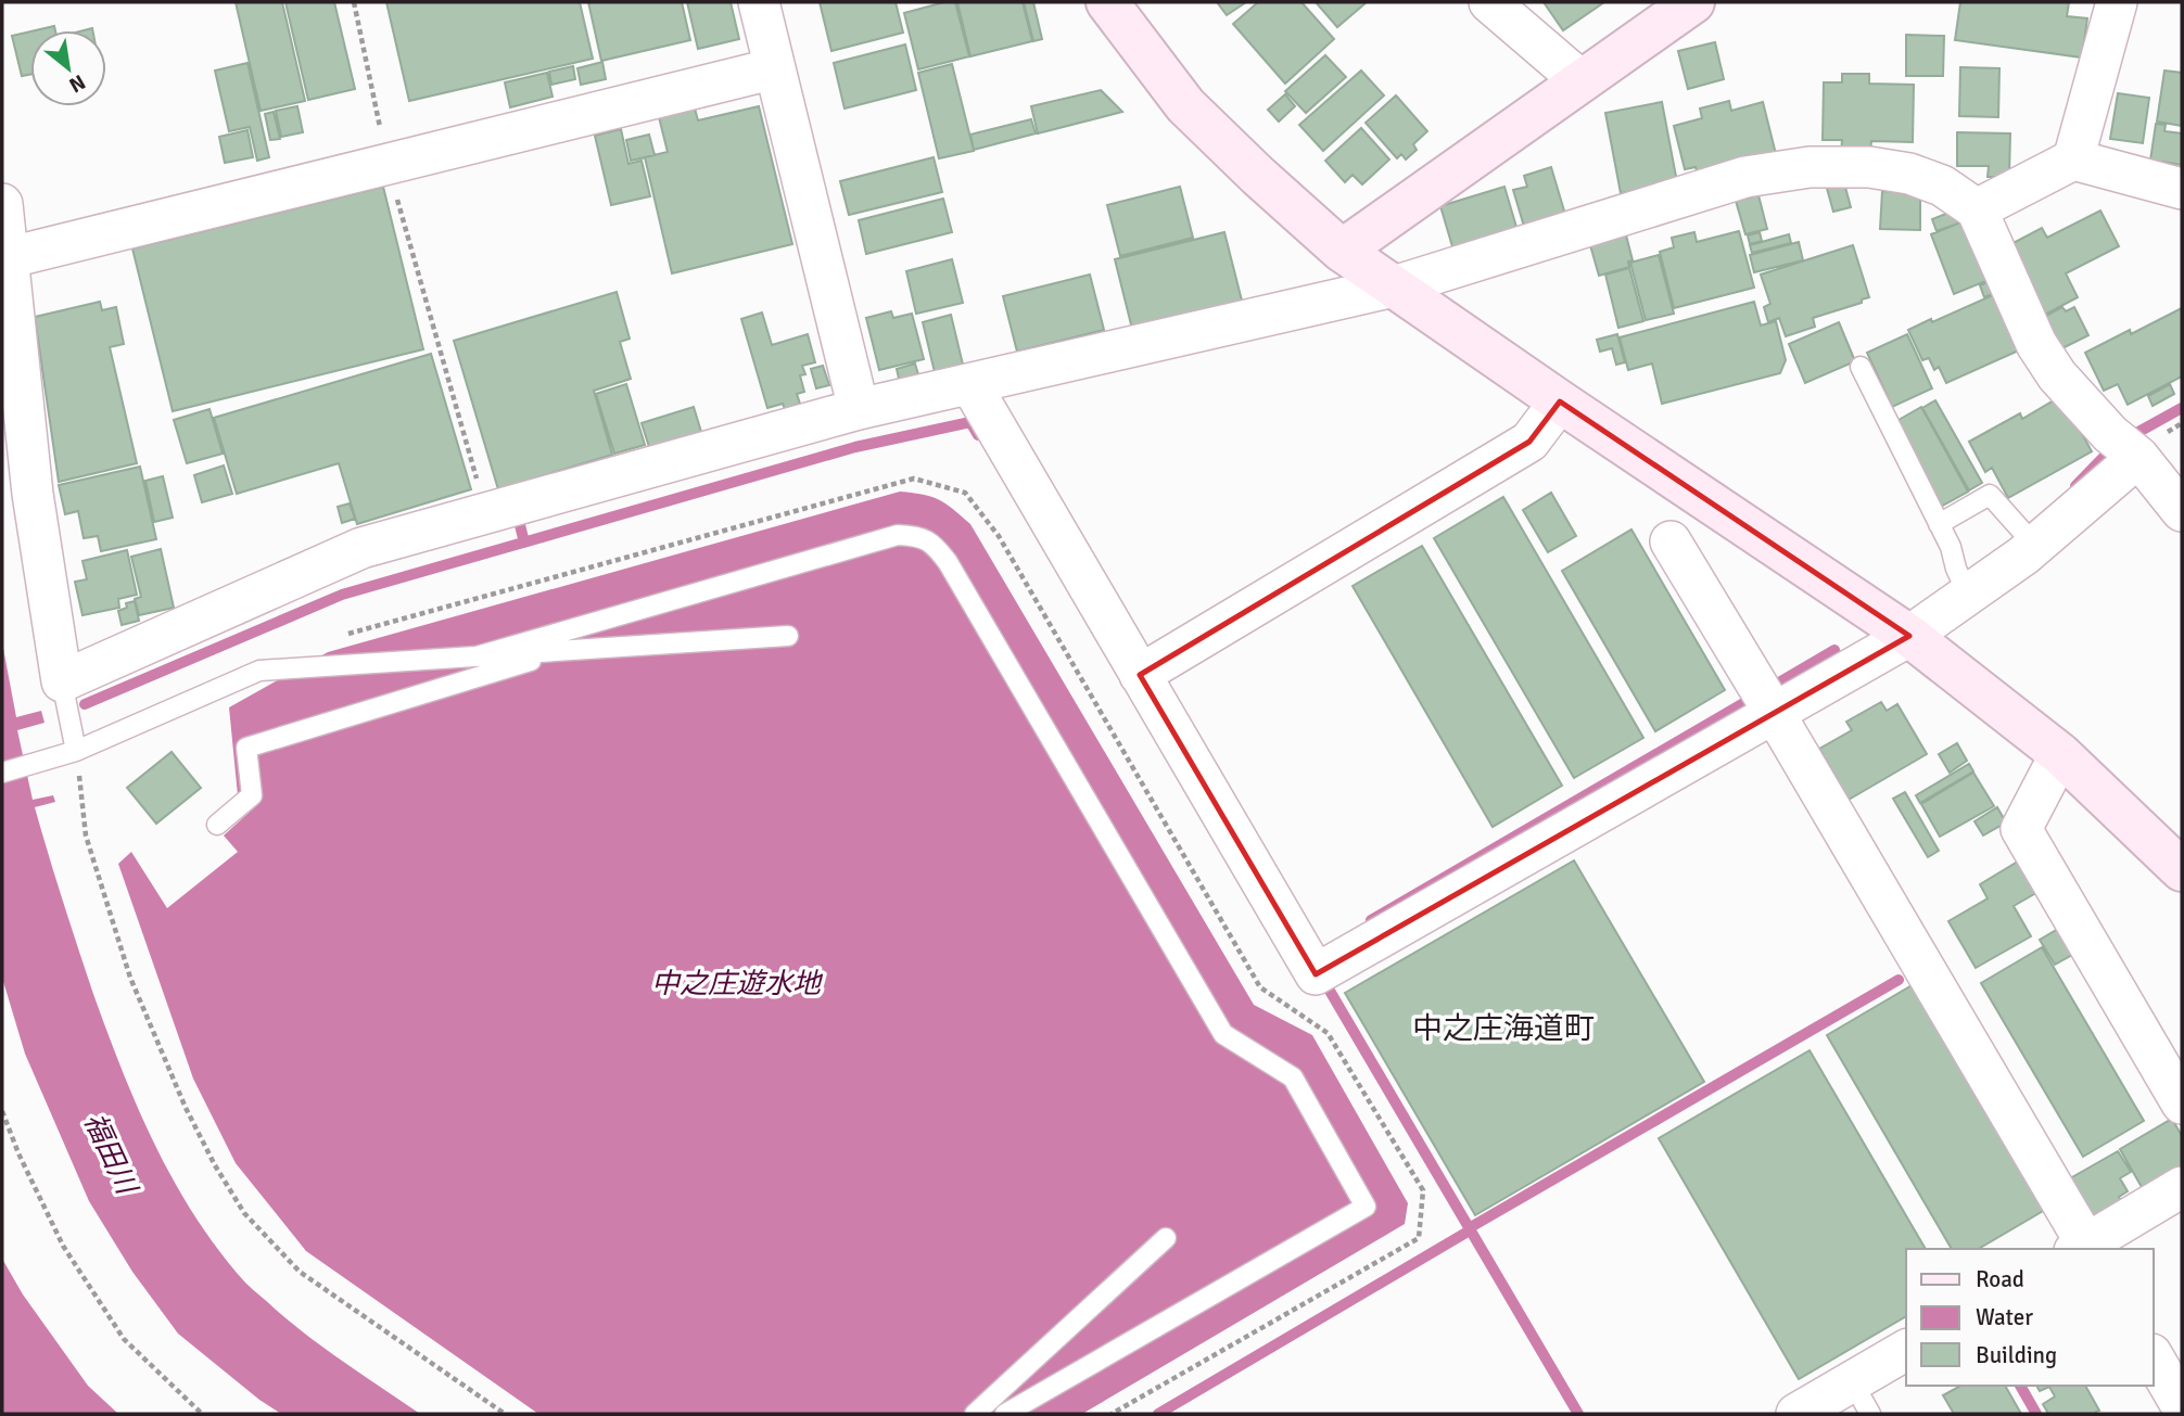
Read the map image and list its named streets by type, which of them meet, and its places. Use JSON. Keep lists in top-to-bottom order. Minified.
{"districts":["中之庄海道町"],"water":["中之庄遊水地","福田川"],"legend":["Road","Water","Building"],"north":"bottom right"}
